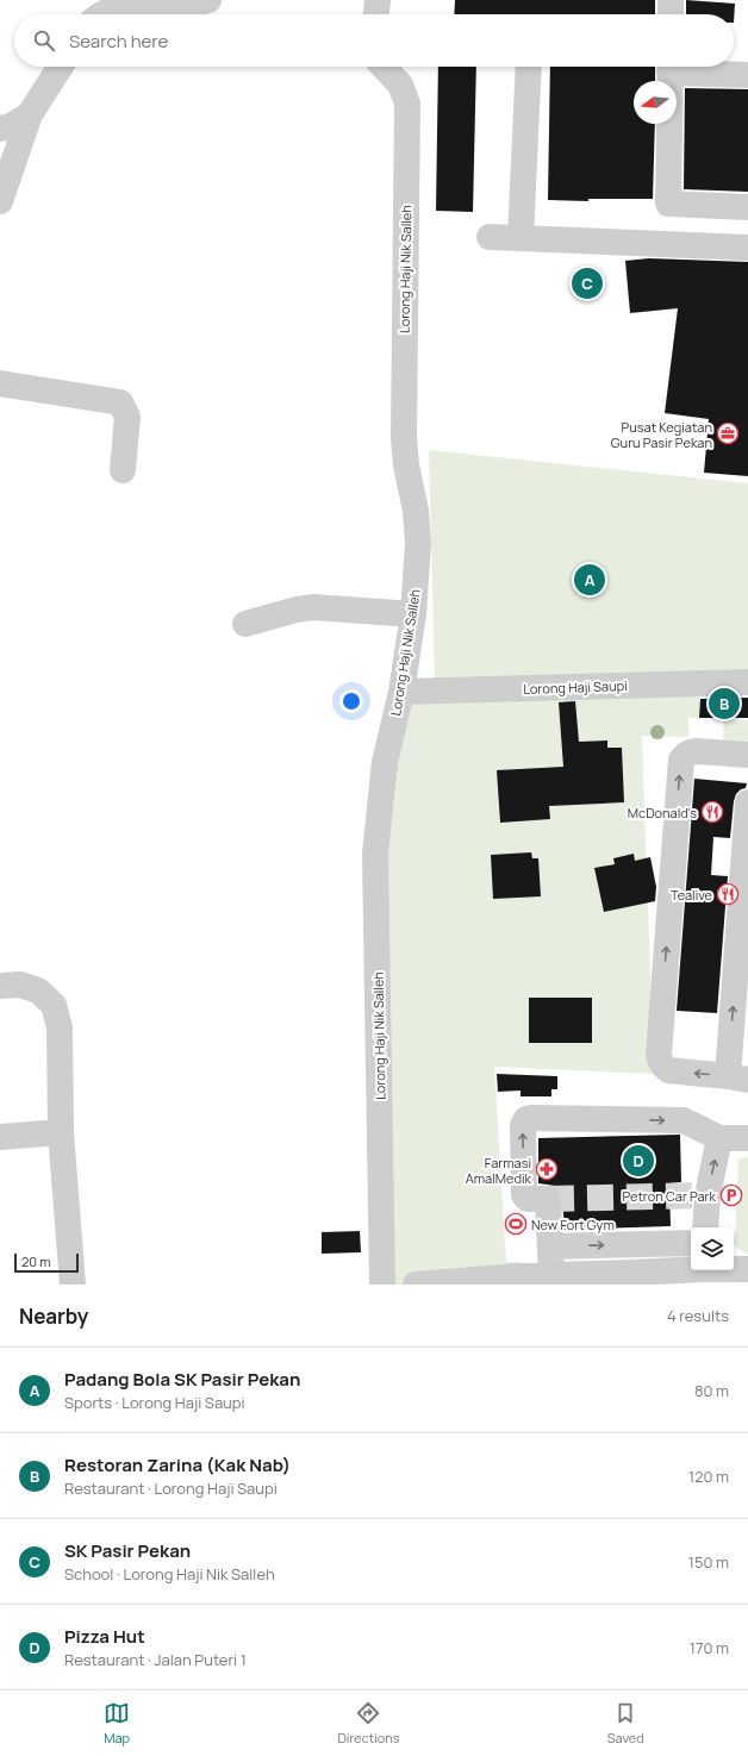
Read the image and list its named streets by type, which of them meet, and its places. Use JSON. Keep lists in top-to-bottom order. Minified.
{"streets":{"street":["Lorong Haji Nik Salleh","Lorong Haji Saupi"]},"crossings":[["Lorong Haji Nik Salleh","Lorong Haji Saupi"]],"places":{"office":["Pusat Kegiatan Guru Pasir Pekan"],"restaurant":["McDonald's","Tealive"],"pharmacy":["Farmasi AmalMedik"],"parking":["Petron Car Park"],"sports":["New Fort Gym"]},"scale_bar":"20 m","north":"left","page":{"search":"Search here","pins":["C","A","B","D"],"scale":"20 m","heading":["Nearby","4 results"],"list":[{"mark":"A","name":"Padang Bola SK Pasir Pekan","note":"Sports · Lorong Haji Saupi","value":"80 m"},{"mark":"B","name":"Restoran Zarina (Kak Nab)","note":"Restaurant · Lorong Haji Saupi","value":"120 m"},{"mark":"C","name":"SK Pasir Pekan","note":"School · Lorong Haji Nik Salleh","value":"150 m"},{"mark":"D","name":"Pizza Hut","note":"Restaurant · Jalan Puteri 1","value":"170 m"}],"nav":["Map","Directions","Saved"]}}
